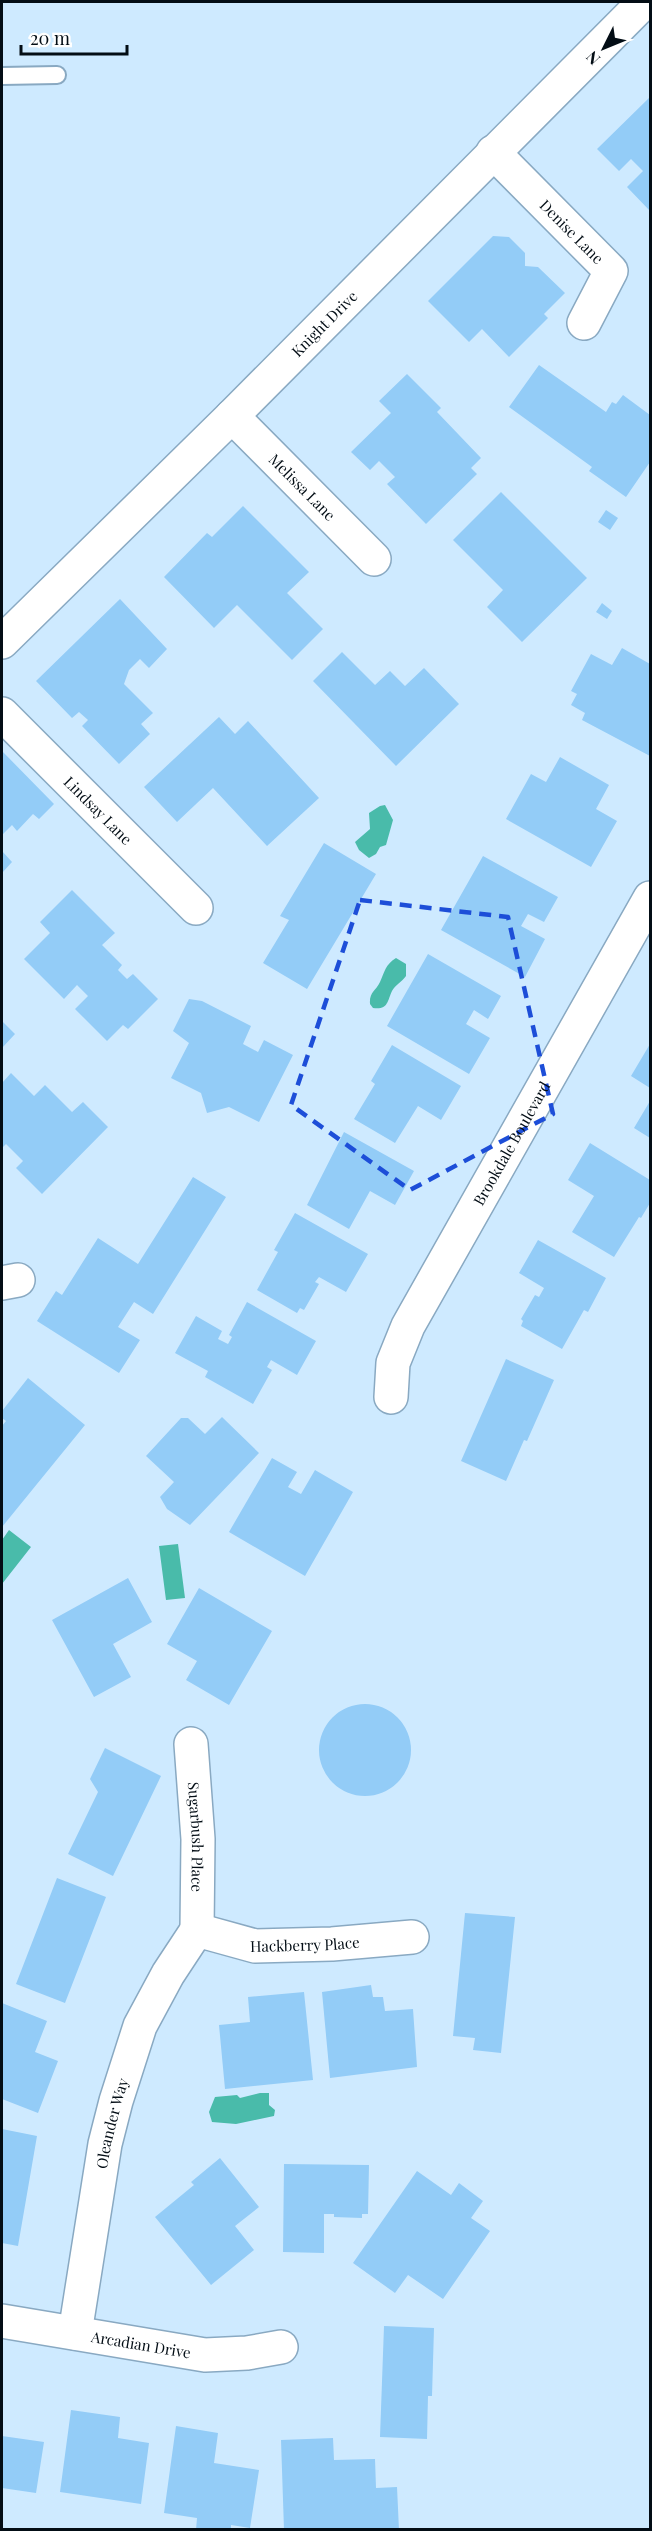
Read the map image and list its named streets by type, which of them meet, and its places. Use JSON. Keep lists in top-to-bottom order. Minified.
{"streets":{"street":["Denise Lane","Knight Drive","Melissa Lane","Lindsay Lane","Brookdale Boulevard","Sugarbush Place","Hackberry Place","Oleander Way","Arcadian Drive"]},"crossings":[["Denise Lane","Knight Drive"],["Knight Drive","Melissa Lane"],["Sugarbush Place","Hackberry Place"],["Sugarbush Place","Oleander Way"],["Hackberry Place","Oleander Way"],["Oleander Way","Arcadian Drive"]],"scale_bar":"20 m","north":"bottom left"}
